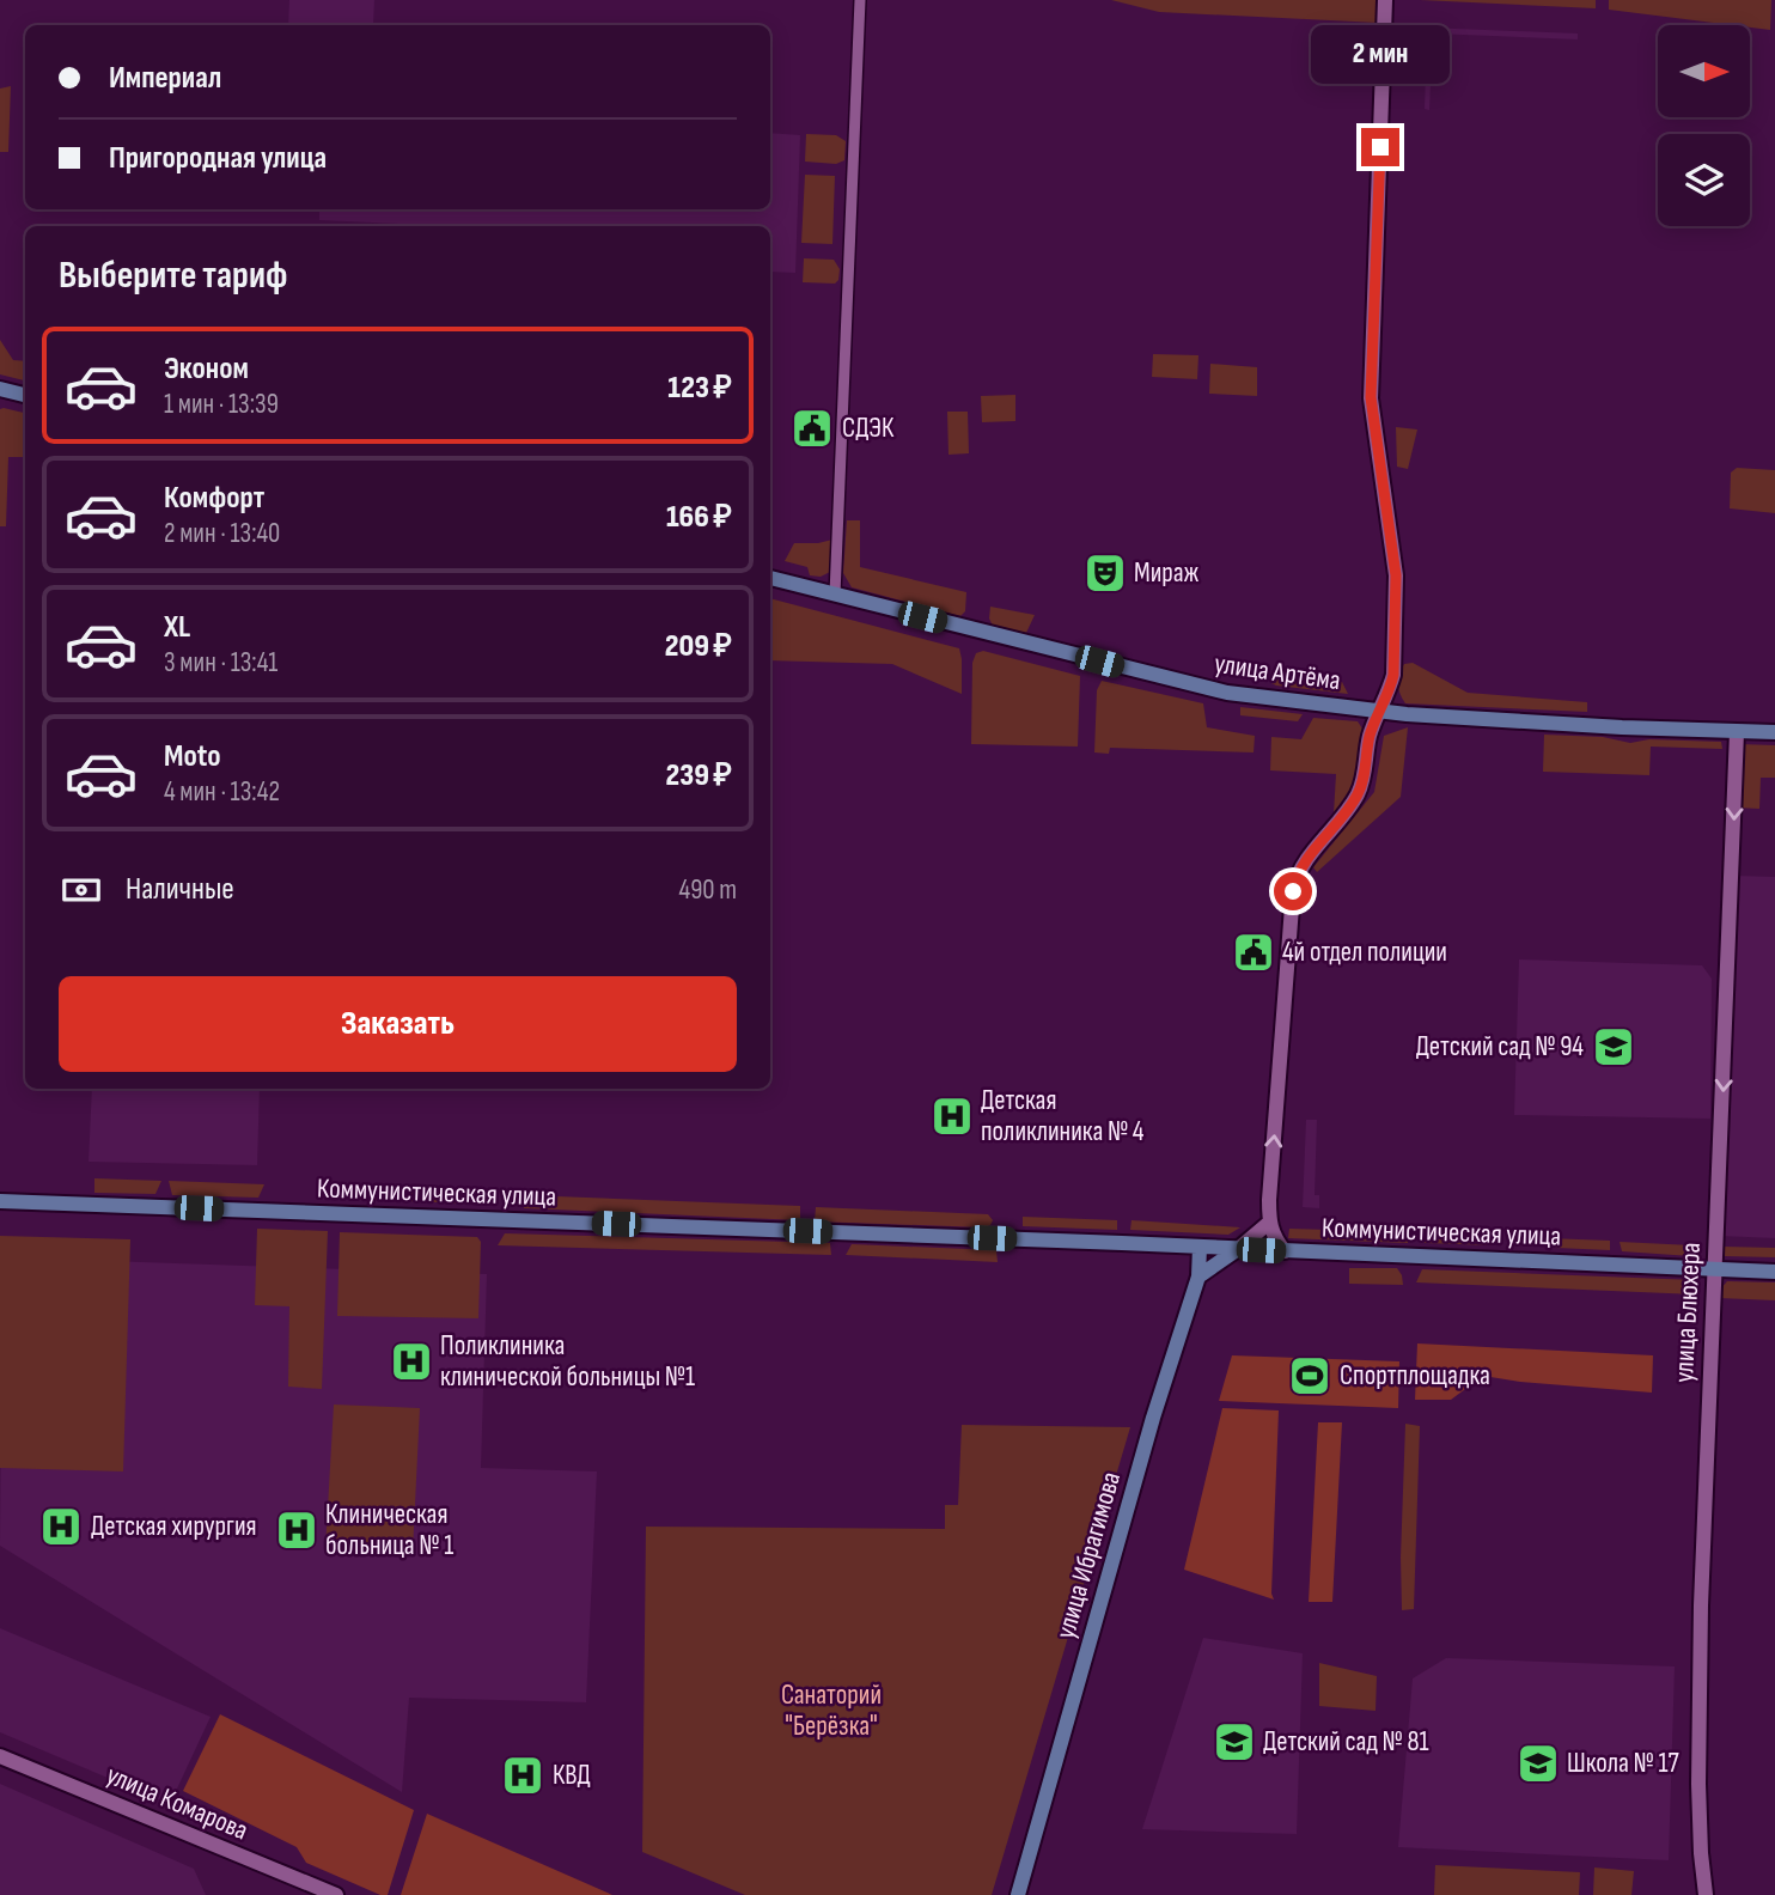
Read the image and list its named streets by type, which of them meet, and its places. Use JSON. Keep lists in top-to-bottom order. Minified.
{"streets":{"main road":["улица Артёма","Коммунистическая улица","улица Ибрагимова"],"street":["улица Блюхера","улица Комарова"]},"crossings":[["улица Артёма","улица Блюхера"],["Коммунистическая улица","улица Блюхера"],["Коммунистическая улица","улица Ибрагимова"]],"one_way":["улица Блюхера"],"parks":["Санаторий \"Берёзка\""],"places":{"public building":["СДЭК","4й отдел полиции"],"theatre":["Мираж"],"school or university":["Детский сад № 94","Детский сад № 81","Школа № 17"],"hospital":["Детская поликлиника № 4","Поликлиника клинической больницы №1","Детская хирургия","Клиническая больница № 1","КВД"],"sports":["Спортплощадка"]},"north":"right","page":{"bubble":"2 мин","banner":["Империал","Пригородная улица"],"heading":"Выберите тариф","list":[{"name":"Эконом","note":"1 мин · 13:39","value":"123 ₽"},{"name":"Комфорт","note":"2 мин · 13:40","value":"166 ₽"},{"name":"XL","note":"3 мин · 13:41","value":"209 ₽"},{"name":"Moto","note":"4 мин · 13:42","value":"239 ₽"}],"pay":["Наличные","490 m"],"buttons":"Заказать"}}
